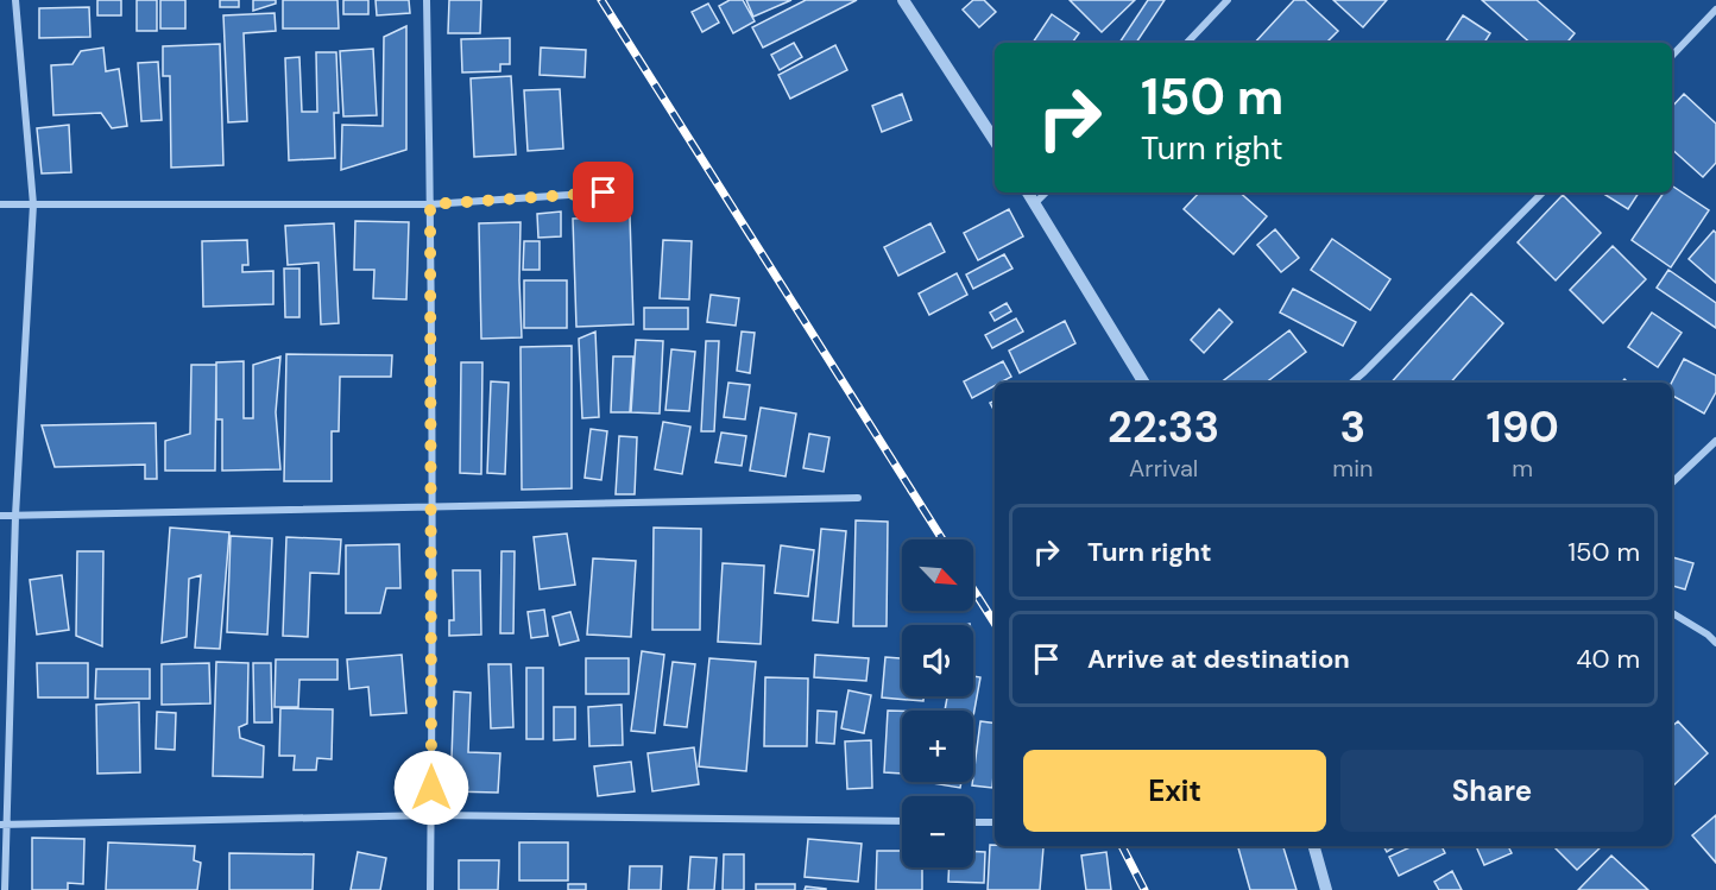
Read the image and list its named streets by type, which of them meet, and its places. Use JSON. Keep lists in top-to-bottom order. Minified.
{"north":"bottom right","page":{"turn":["150 m","Turn right"],"eta":["22:33","Arrival","3","min","190","m"],"list":[{"name":"Turn right","value":"150 m"},{"name":"Arrive at destination","value":"40 m"}],"map_buttons":["+","−"],"buttons":["Exit","Share"]}}
